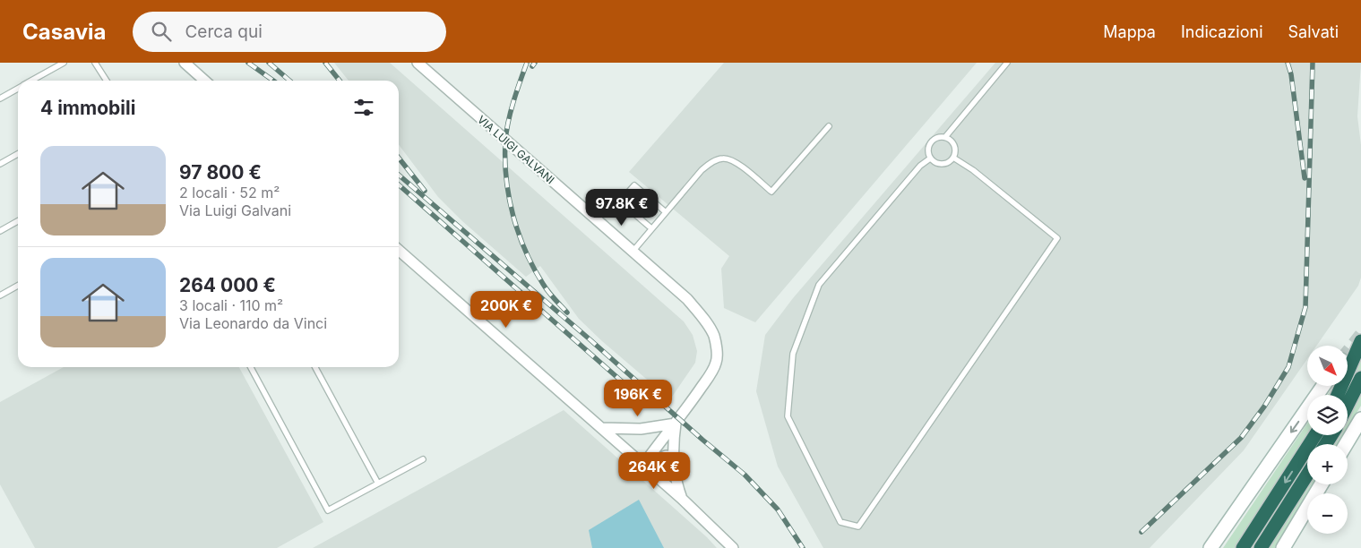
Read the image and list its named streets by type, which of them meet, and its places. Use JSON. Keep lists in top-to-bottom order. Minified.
{"streets":{"street":["VIA LUIGI GALVANI"]},"north":"bottom right","page":{"header":"Casavia","search":"Cerca qui","nav":["Mappa","Indicazioni","Salvati"],"heading":"4 immobili","list":[{"name":"97 800 €","note":"2 locali · 52 m² · Via Luigi Galvani"},{"name":"264 000 €","note":"3 locali · 110 m² · Via Leonardo da Vinci"}],"price":["97.8K €","200K €","196K €","264K €"],"map_buttons":["+","−"]}}
